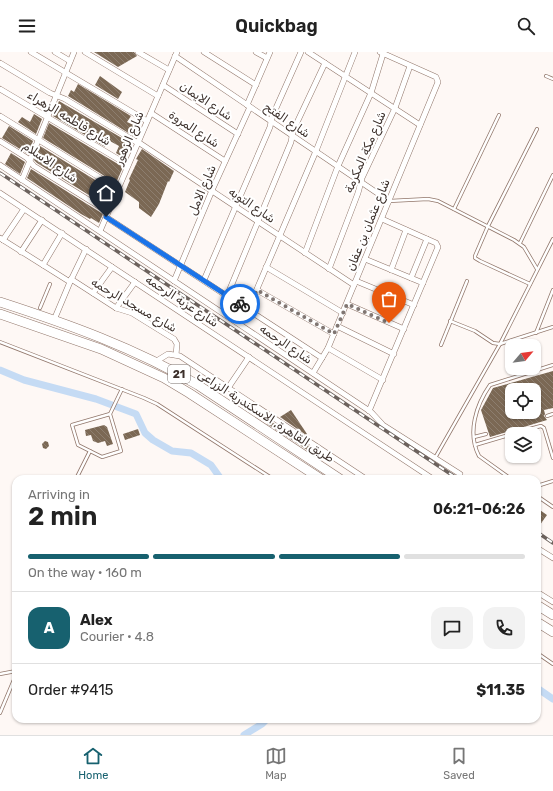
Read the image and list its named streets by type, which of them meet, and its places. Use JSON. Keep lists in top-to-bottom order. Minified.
{"streets":{"highway":["21","طريق القاهرة, الاسكندرية الزراعى"],"street":["شارع الايمان","شارع فاطمه الزهراء","شارع الفتح","شارع المروة","شارع الزهور","شارع مكة المكرمة","شارع الاسلام","شارع الامل","شارع التوبه","شارع عثمان بن عفان","شارع عزبة الرحمه","شارع مسجد الرحمه","شارع الرحمه"]},"crossings":[["شارع الايمان","شارع الزهور"],["شارع الايمان","شارع الامل"],["شارع فاطمه الزهراء","شارع الزهور"],["شارع الفتح","شارع الزهور"],["شارع الفتح","شارع مكة المكرمة"],["شارع الفتح","شارع الامل"],["شارع الفتح","شارع عثمان بن عفان"],["شارع المروة","شارع الزهور"],["شارع المروة","شارع الامل"],["شارع الزهور","شارع الاسلام"],["شارع الزهور","شارع التوبه"],["شارع الزهور","شارع الرحمه"],["شارع مكة المكرمة","شارع التوبه"],["شارع مكة المكرمة","شارع عثمان بن عفان"],["شارع الامل","شارع التوبه"],["شارع الامل","شارع الرحمه"],["شارع التوبه","شارع عثمان بن عفان"],["شارع عثمان بن عفان","شارع الرحمه"]],"north":"top right","page":{"header":"Quickbag","heading":["2 min","Arriving in","06:21–06:26"],"panel":["Alex","Courier · 4.8","Order #9415","$11.35"],"bar":"On the way · 160 m","round":"A","tabs":["Home","Map","Saved"]}}
